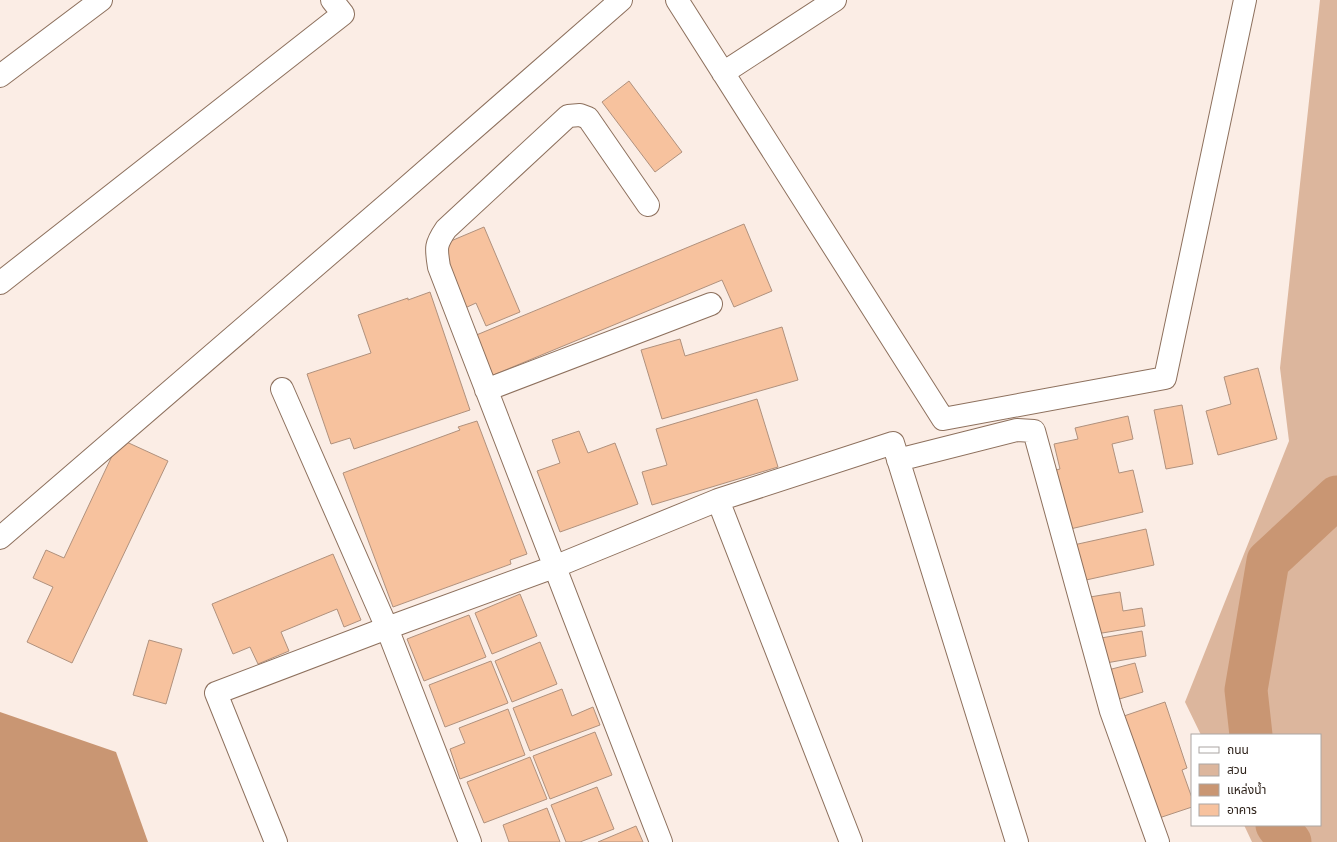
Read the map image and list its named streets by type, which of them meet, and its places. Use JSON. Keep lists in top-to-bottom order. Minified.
{"legend":["ถนน","สวน","แหล่งน้ำ","อาคาร"]}
